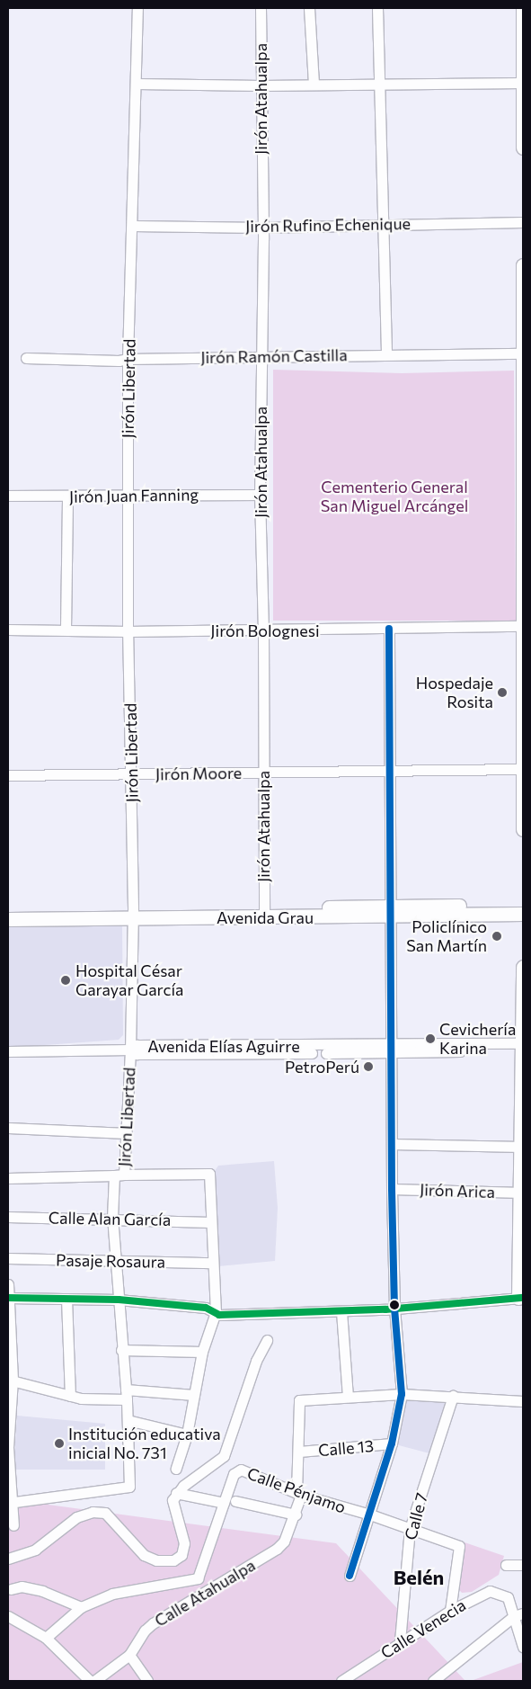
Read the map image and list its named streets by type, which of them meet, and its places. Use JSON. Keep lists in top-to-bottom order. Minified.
{"streets":{"main road":["Avenida Grau"],"street":["Jirón Atahualpa","Jirón Rufino Echenique","Jirón Ramón Castilla","Jirón Libertad","Jirón Juan Fanning","Jirón Bolognesi","Jirón Moore","Avenida Elías Aguirre","Jirón Arica","Calle Alan García","Pasaje Rosaura","Calle 13","Calle Pénjamo","Calle 7","Calle Atahualpa","Calle Venecia"]},"crossings":[["Jirón Atahualpa","Jirón Rufino Echenique"],["Jirón Atahualpa","Jirón Ramón Castilla"],["Jirón Atahualpa","Jirón Juan Fanning"],["Jirón Atahualpa","Jirón Bolognesi"],["Jirón Atahualpa","Jirón Moore"],["Jirón Atahualpa","Avenida Grau"],["Jirón Rufino Echenique","Jirón Libertad"],["Jirón Ramón Castilla","Jirón Libertad"],["Jirón Libertad","Jirón Juan Fanning"],["Jirón Libertad","Jirón Bolognesi"],["Jirón Libertad","Jirón Moore"],["Jirón Libertad","Avenida Grau"],["Jirón Libertad","Avenida Elías Aguirre"],["Jirón Libertad","Calle Alan García"],["Jirón Libertad","Pasaje Rosaura"],["Calle 13","Calle Atahualpa"],["Calle Pénjamo","Calle 7"],["Calle Pénjamo","Calle Atahualpa"],["Calle Pénjamo","Calle Venecia"],["Calle 7","Calle Venecia"]],"districts":["Belén"],"parks":["Cementerio General San Miguel Arcángel"],"places":["Hospedaje Rosita","Policlínico San Martín","Hospital César Garayar García","Cevichería Karina","PetroPerú","Institución educativa inicial No. 731"]}
